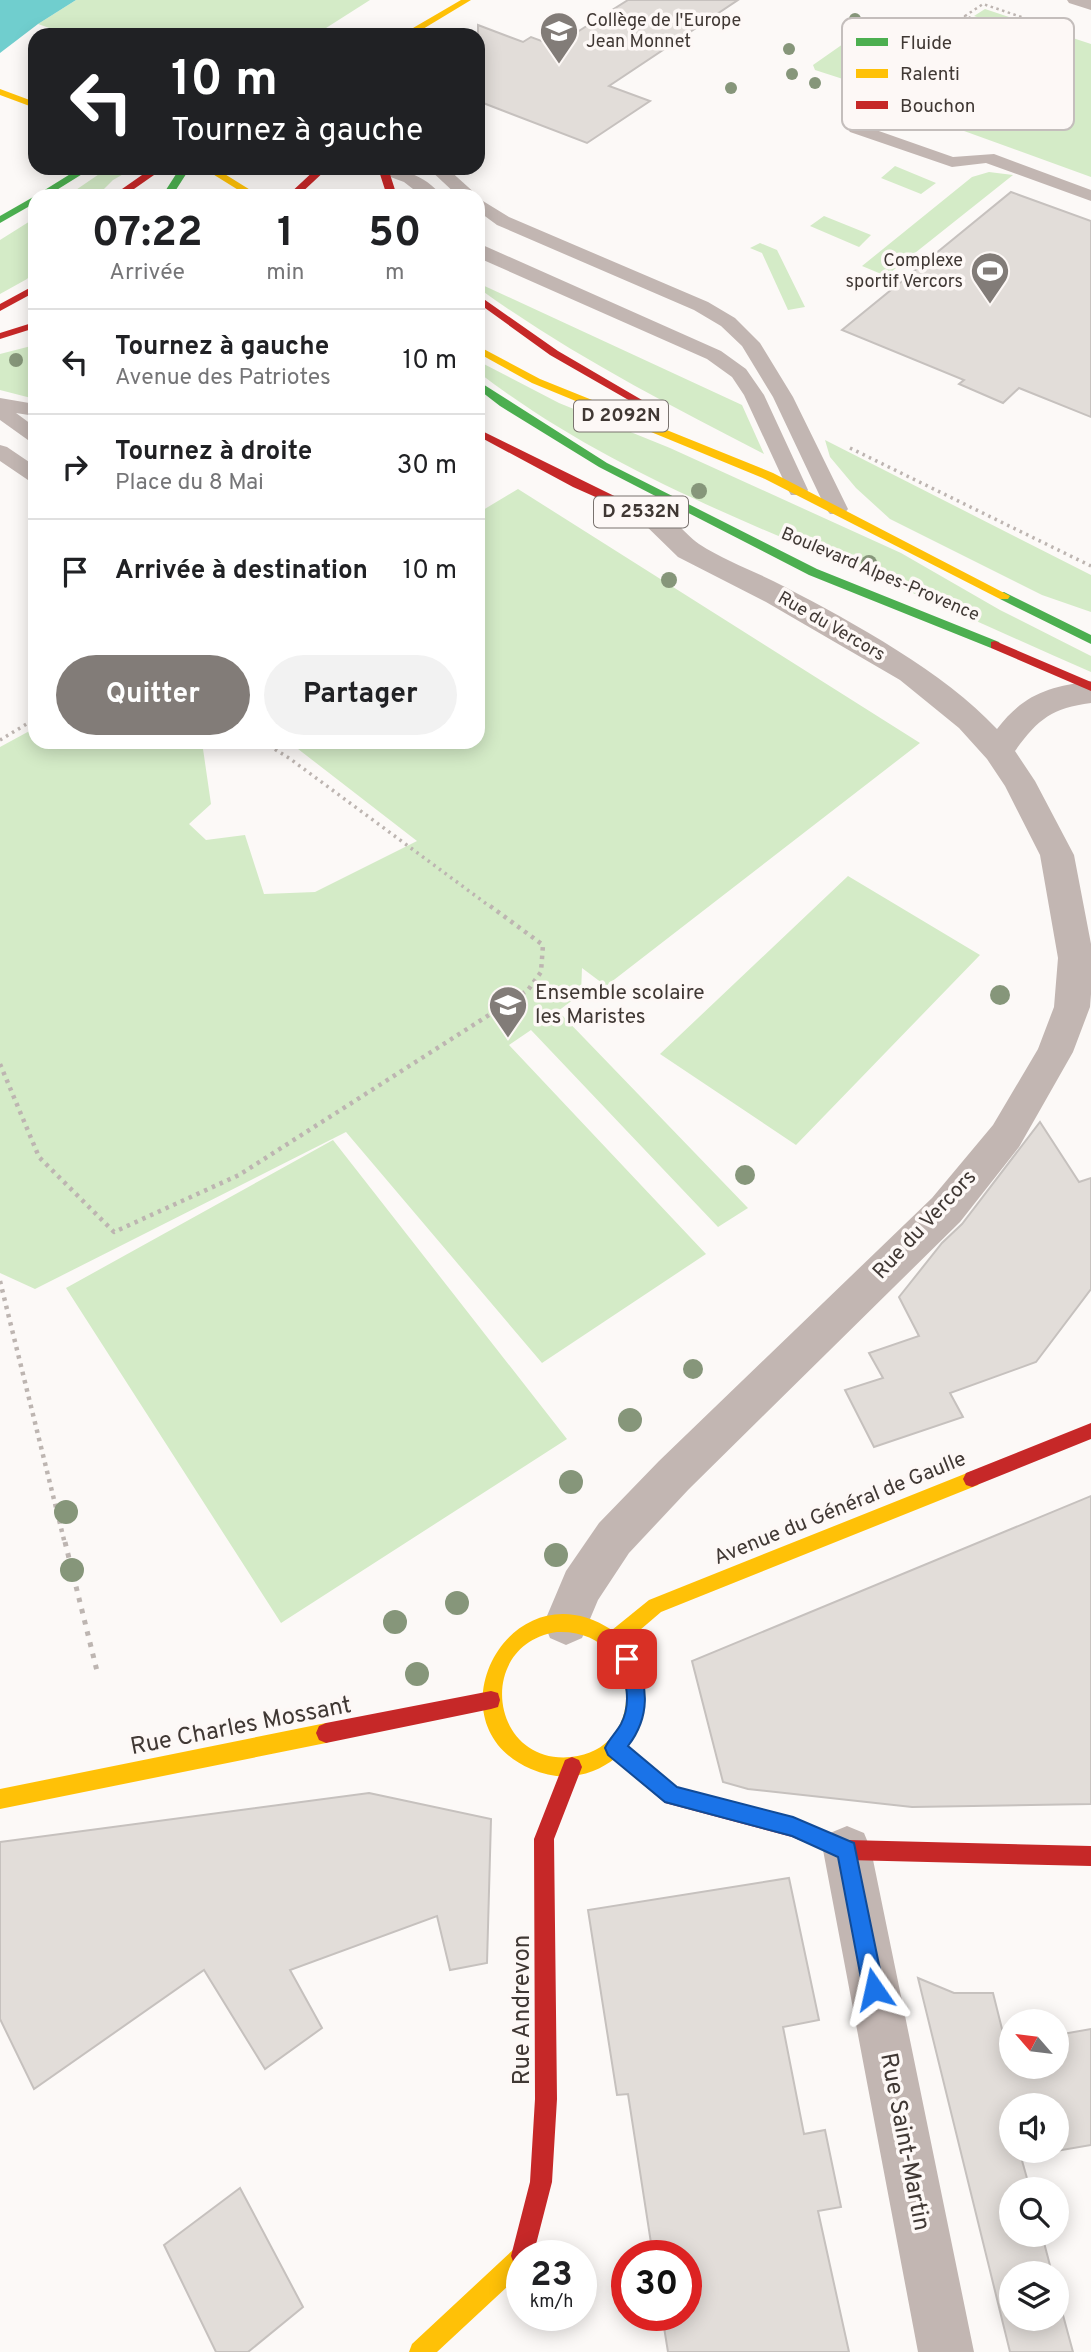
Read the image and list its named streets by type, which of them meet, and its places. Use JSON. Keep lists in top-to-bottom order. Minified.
{"streets":{"main road":["D 2092N","D 2532N","Boulevard Alpes-Provence","Avenue du Général de Gaulle","Rue Charles Mossant","Rue Andrevon"],"street":["Rue du Vercors","Rue Saint-Martin"]},"crossings":[["D 2532N","Boulevard Alpes-Provence"],["D 2532N","Rue du Vercors"],["Rue du Vercors","Avenue du Général de Gaulle"],["Rue du Vercors","Rue Charles Mossant"],["Rue du Vercors","Rue Andrevon"],["Avenue du Général de Gaulle","Rue Charles Mossant"],["Avenue du Général de Gaulle","Rue Andrevon"],["Rue Charles Mossant","Rue Andrevon"]],"places":{"school or university":["Collège de l'Europe Jean Monnet","Ensemble scolaire les Maristes"],"sports":["Complexe sportif Vercors"]},"legend":["Fluide","Ralenti","Bouchon"],"north":"top left","page":{"turn":["10 m","Tournez à gauche"],"eta":["07:22","Arrivée","1","min","50","m"],"list":[{"name":"Tournez à gauche","note":"Avenue des Patriotes","value":"10 m"},{"name":"Tournez à droite","note":"Place du 8 Mai","value":"30 m"},{"name":"Arrivée à destination","value":"10 m"}],"buttons":["Quitter","Partager"],"speed":"23 km/h","limit":"30"}}
